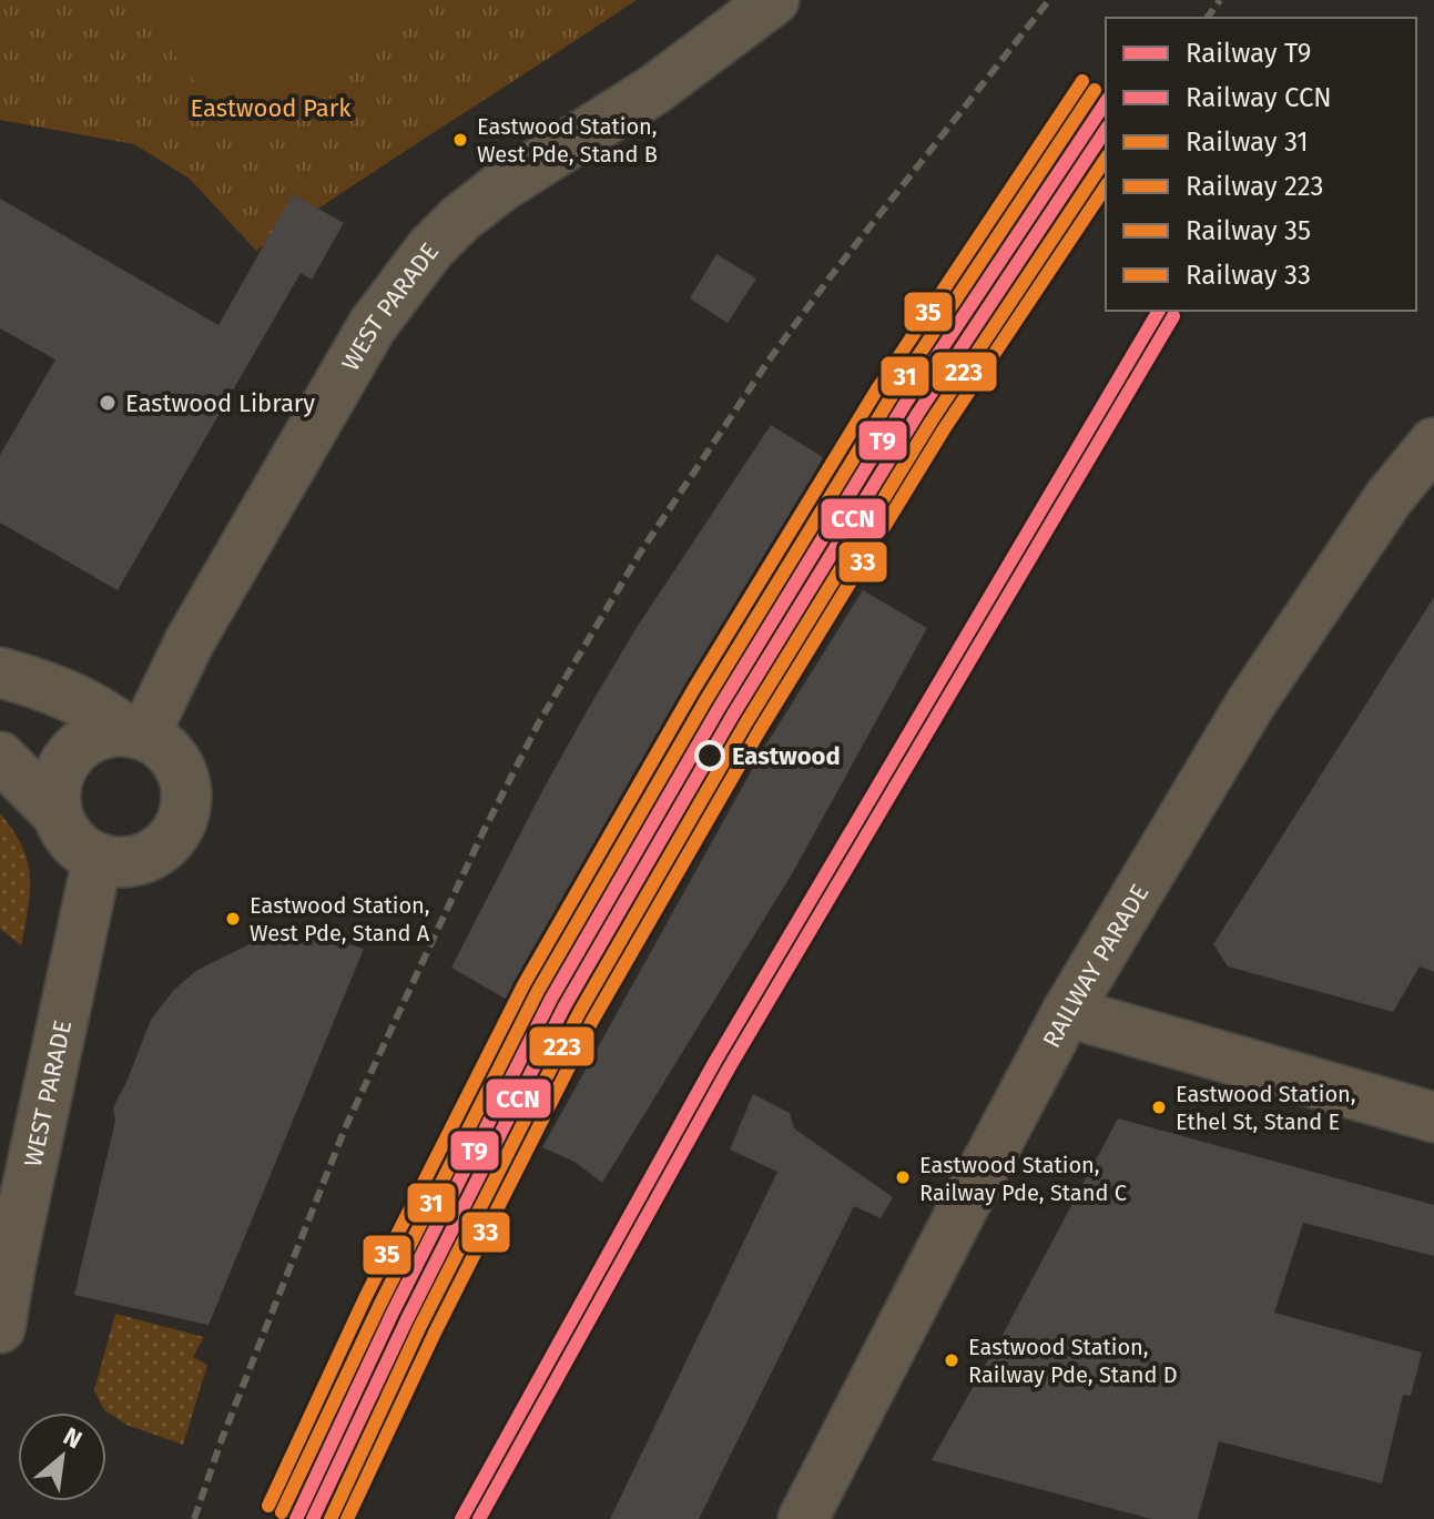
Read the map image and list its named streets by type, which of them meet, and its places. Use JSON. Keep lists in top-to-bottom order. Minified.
{"streets":{"street":["WEST PARADE","RAILWAY PARADE"]},"parks":["Eastwood Park"],"places":["Eastwood Station, West Pde, Stand B","Eastwood Library","Eastwood","Eastwood Station, West Pde, Stand A","Eastwood Station, Ethel St, Stand E","Eastwood Station, Railway Pde, Stand C","Eastwood Station, Railway Pde, Stand D"],"lines":["rail line 35","rail line 31","rail line T9","rail line CCN","rail line 223","rail line 33"],"legend":["Railway T9","Railway CCN","Railway 31","Railway 223","Railway 35","Railway 33"],"north":"top right"}
